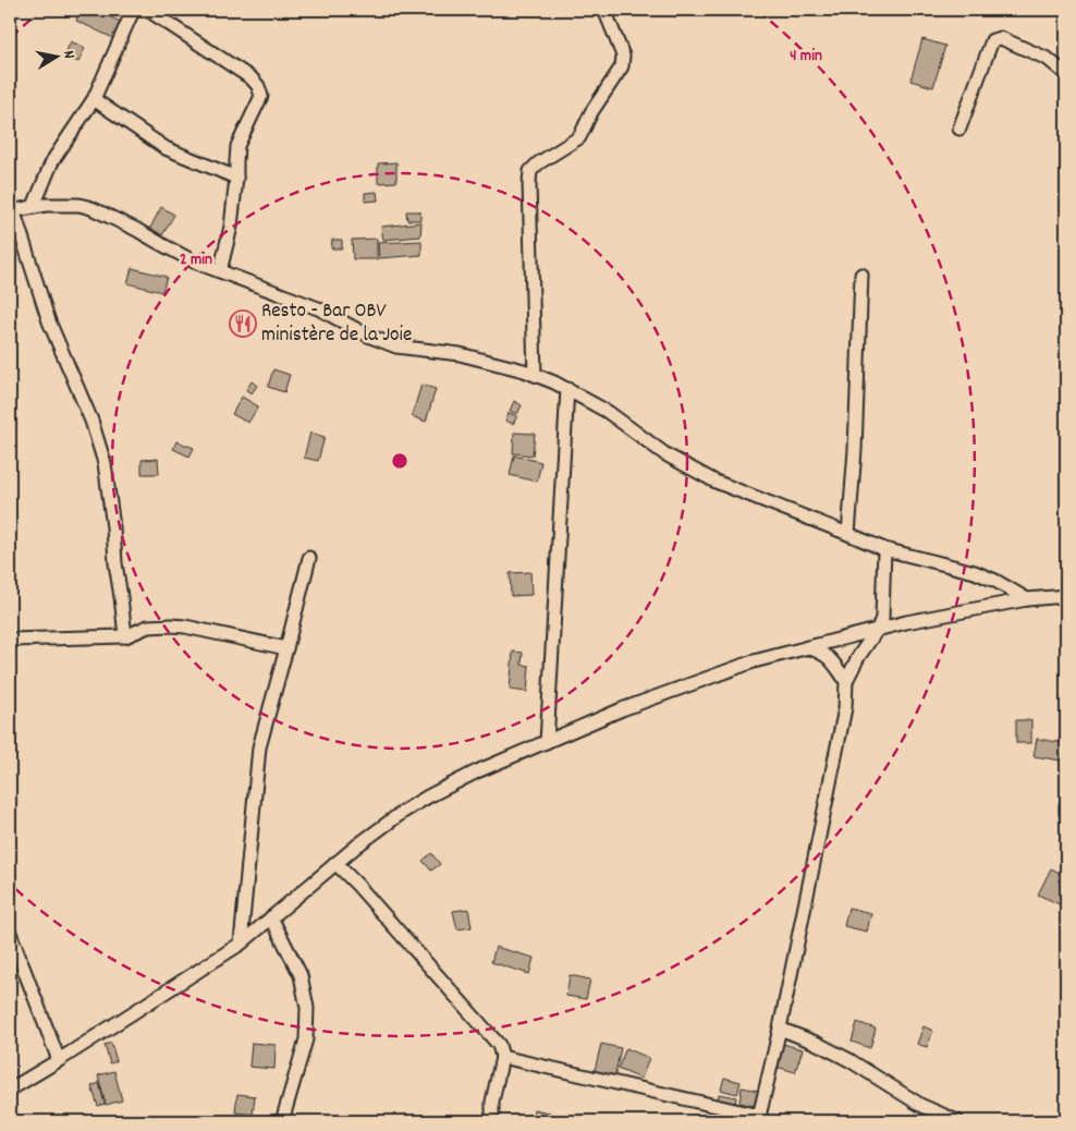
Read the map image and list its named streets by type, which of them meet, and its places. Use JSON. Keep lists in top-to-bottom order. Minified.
{"places":{"restaurant":["Resto - Bar OBV ministère de la Joie"]},"north":"right","rings":["4 min","2 min"]}
